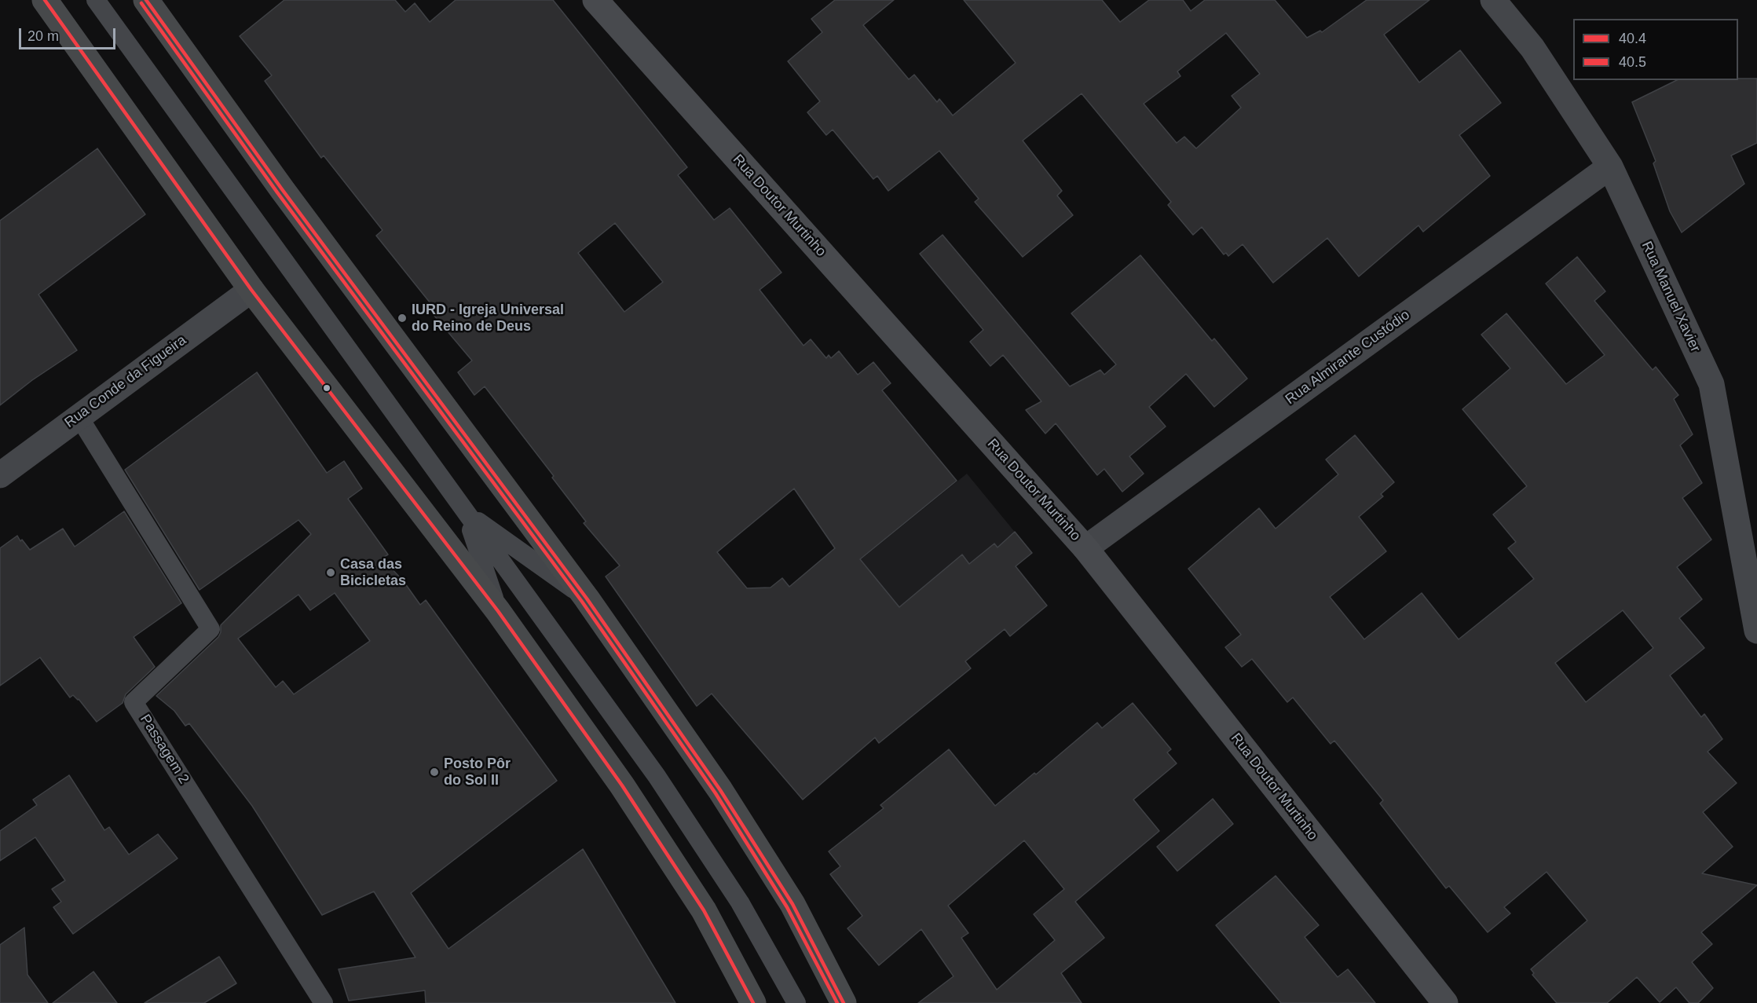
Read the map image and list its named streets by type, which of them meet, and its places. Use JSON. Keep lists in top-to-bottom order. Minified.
{"streets":{"street":["Rua Doutor Murtinho","Rua Manuel Xavier","Rua Almirante Custódio","Rua Conde da Figueira"],"lane":["Passagem 2"]},"crossings":[["Rua Doutor Murtinho","Rua Almirante Custódio"],["Rua Manuel Xavier","Rua Almirante Custódio"],["Rua Conde da Figueira","Passagem 2"]],"places":["IURD - Igreja Universal do Reino de Deus","Casa das Bicicletas","Posto Pôr do Sol II"],"lines":["transit line 40.4","transit line 40.5"],"legend":["40.4","40.5"],"scale_bar":"20 m"}
